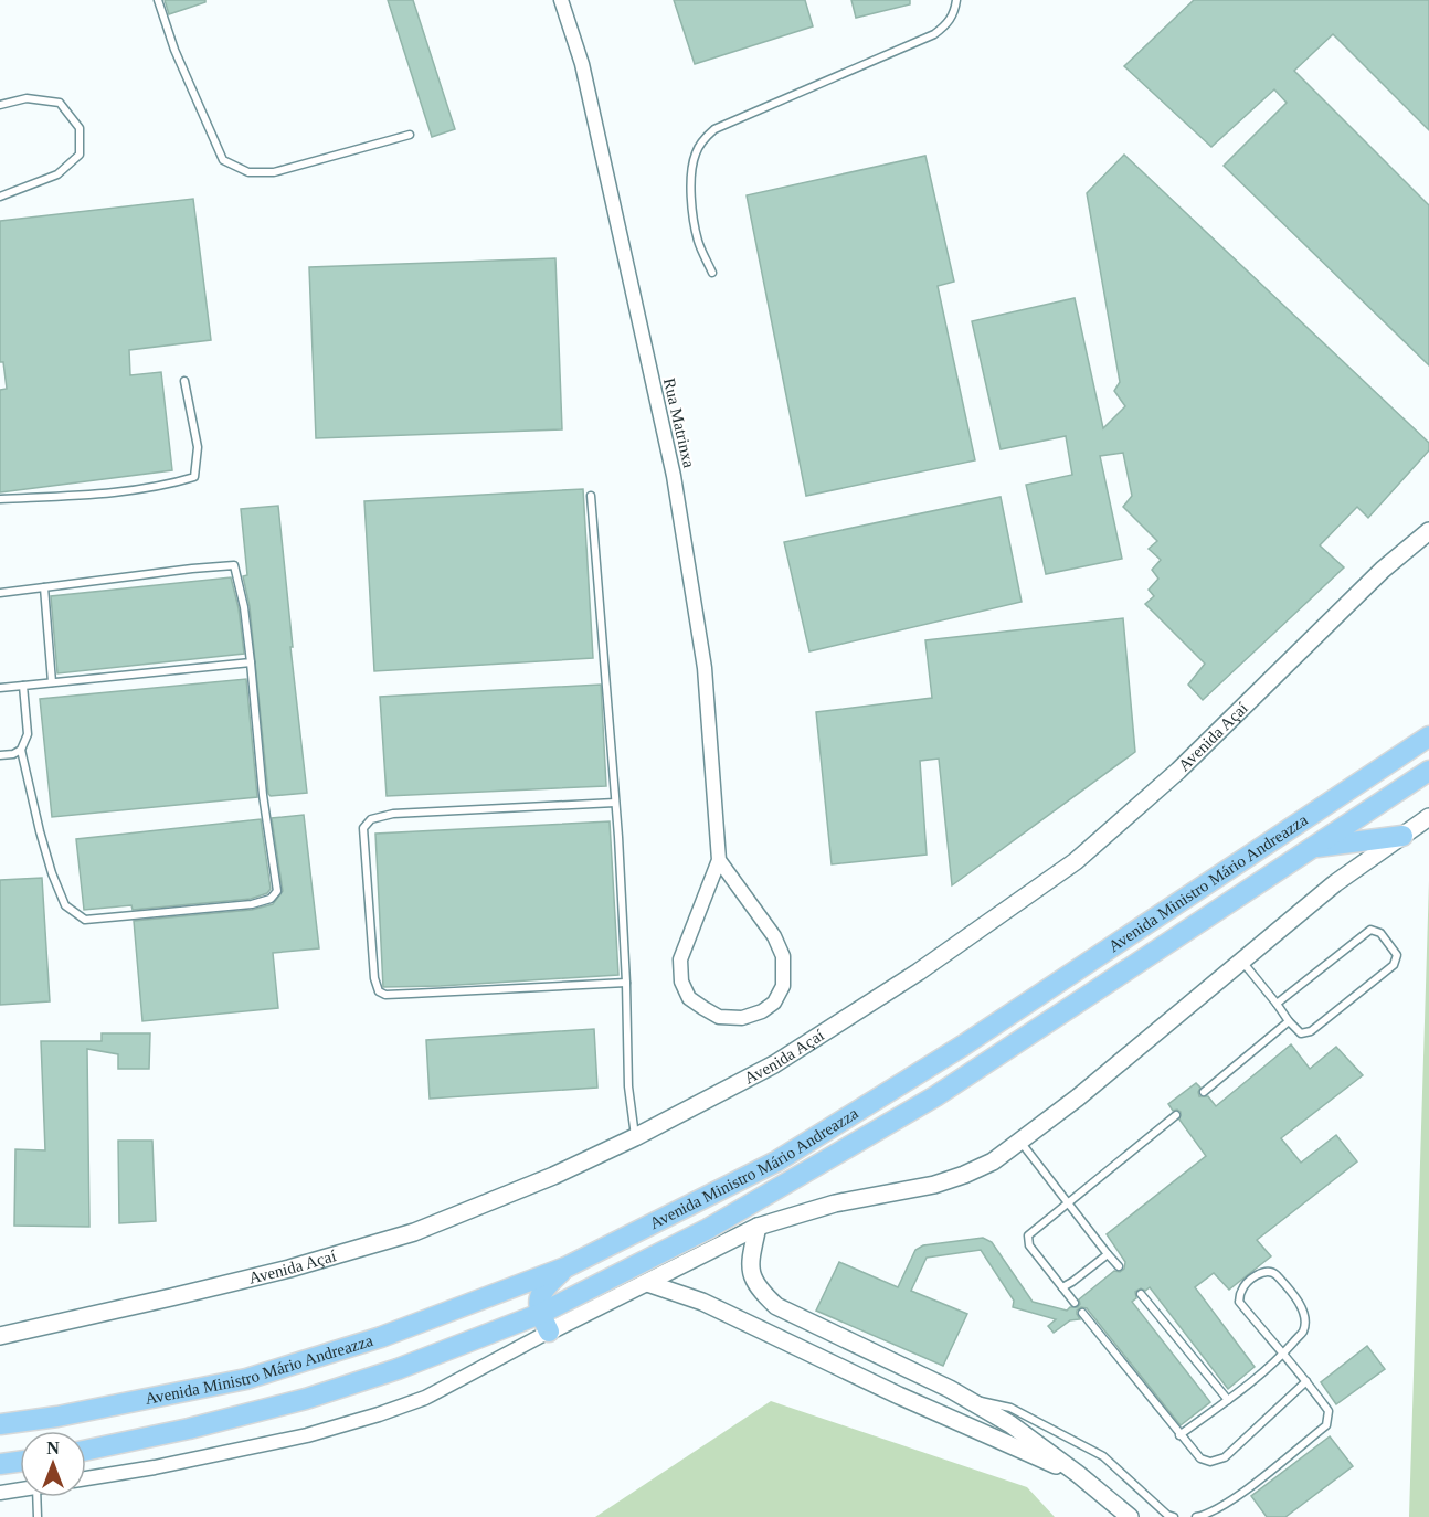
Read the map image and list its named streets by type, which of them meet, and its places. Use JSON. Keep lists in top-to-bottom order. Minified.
{"streets":{"main road":["Avenida Ministro Mário Andreazza"],"street":["Rua Matrinxa","Avenida Açaí"]},"north":"top"}
